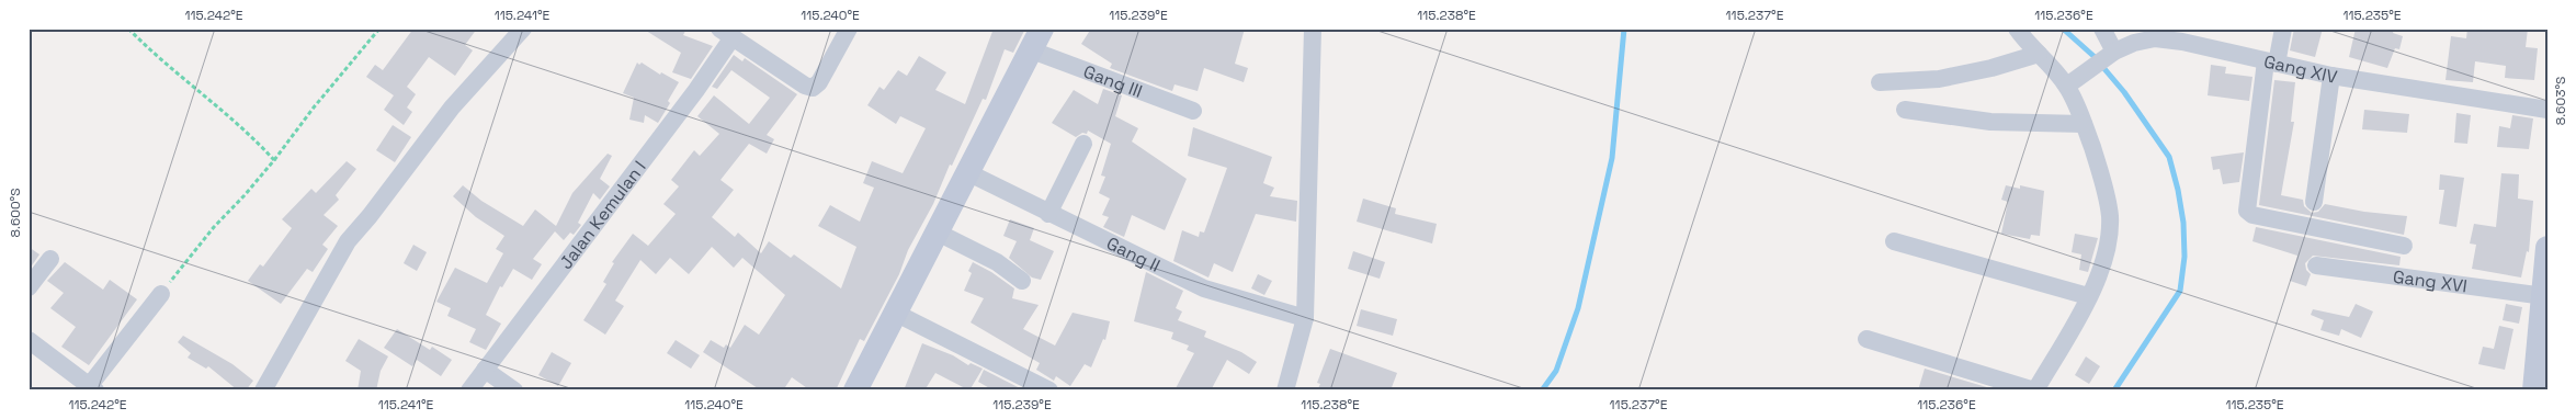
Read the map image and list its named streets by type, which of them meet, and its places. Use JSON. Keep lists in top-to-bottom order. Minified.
{"streets":{"street":["Gang XIV","Gang III","Jalan Kemulan I","Gang II","Gang XVI"]},"coordinates":["115.242°E","115.241°E","115.240°E","115.239°E","115.238°E","115.237°E","115.236°E","115.235°E","8.603°S","8.600°S"]}
